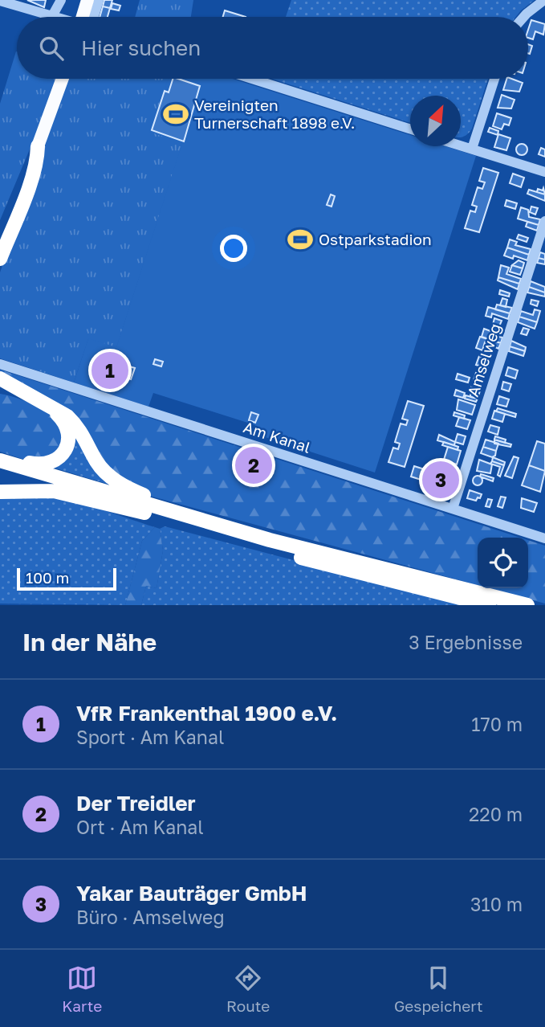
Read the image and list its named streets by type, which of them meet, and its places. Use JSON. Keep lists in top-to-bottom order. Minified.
{"streets":{"street":["Amselweg","Am Kanal"]},"crossings":[["Amselweg","Am Kanal"]],"places":{"sports":["Vereinigten Turnerschaft 1898 e.V.","Ostparkstadion"]},"scale_bar":"100 m","north":"top right","page":{"search":"Hier suchen","pins":["1","2","3"],"scale":"100 m","heading":["In der Nähe","3 Ergebnisse"],"list":[{"mark":"1","name":"VfR Frankenthal 1900 e.V.","note":"Sport · Am Kanal","value":"170 m"},{"mark":"2","name":"Der Treidler","note":"Ort · Am Kanal","value":"220 m"},{"mark":"3","name":"Yakar Bauträger GmbH","note":"Büro · Amselweg","value":"310 m"}],"nav":["Karte","Route","Gespeichert"]}}
